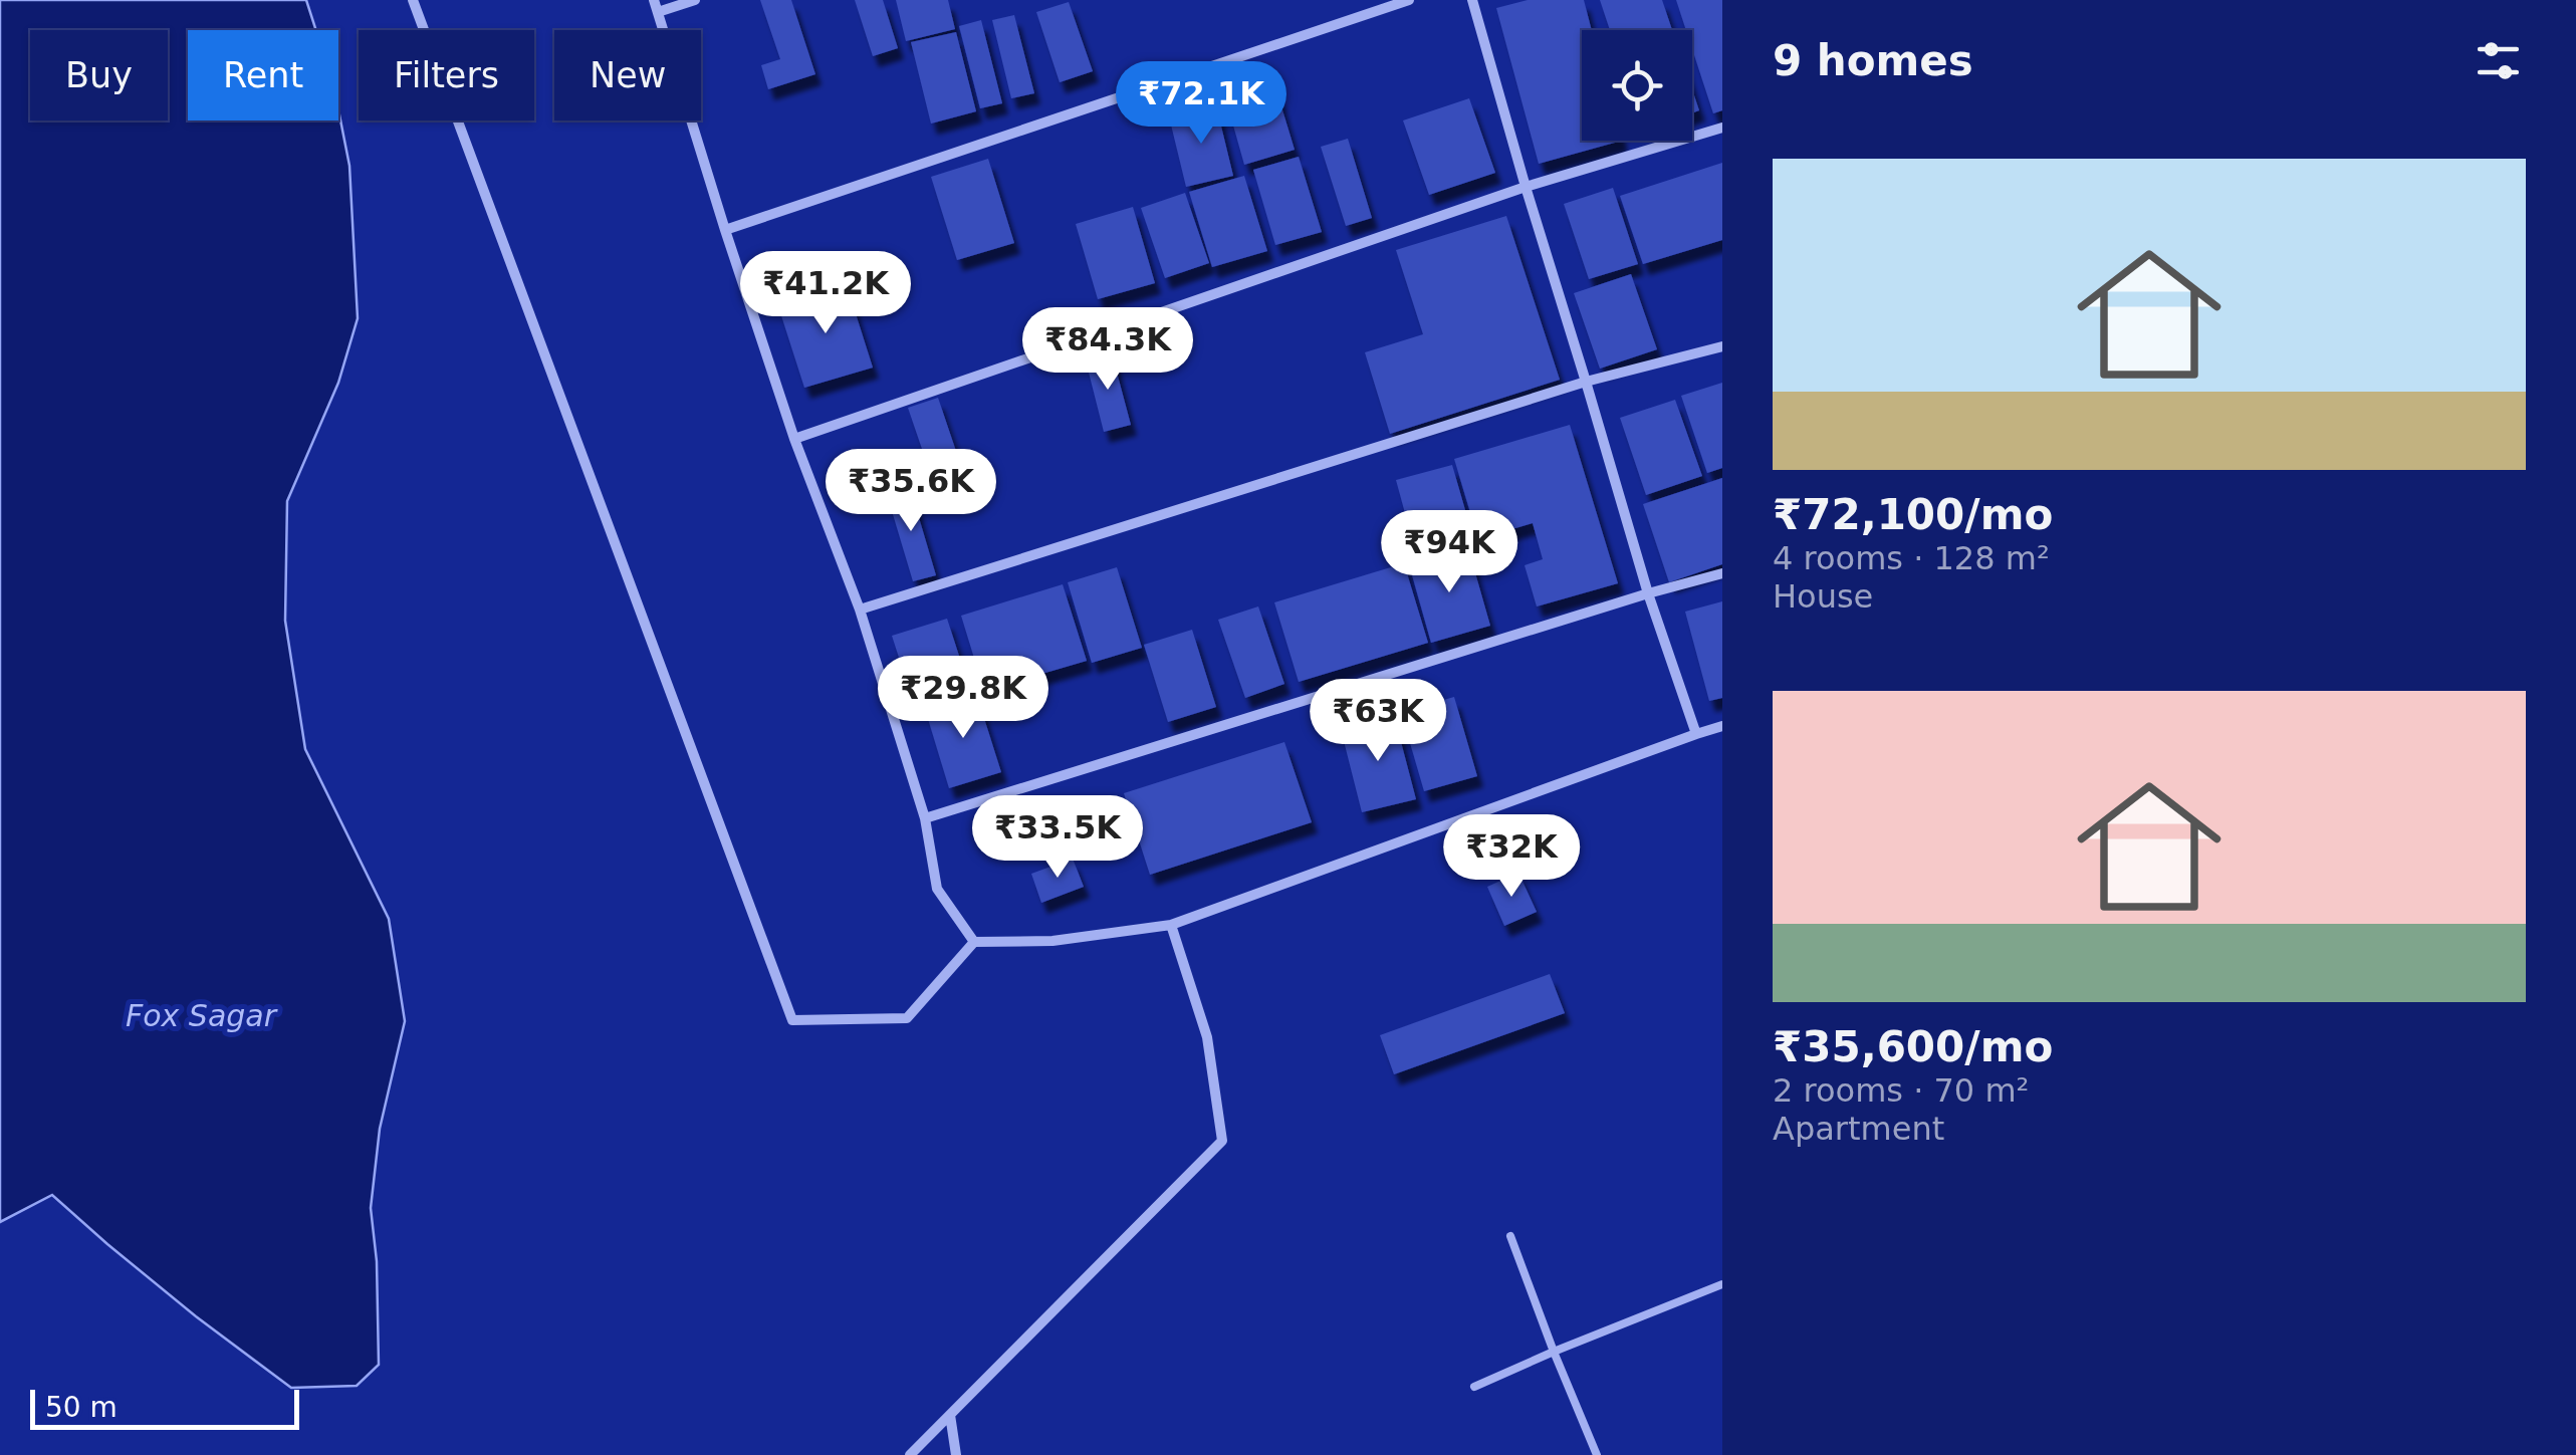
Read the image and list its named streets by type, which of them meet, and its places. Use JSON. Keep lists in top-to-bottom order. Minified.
{"water":["Fox Sagar"],"scale_bar":"50 m","page":{"heading":"9 homes","chip":["Buy","Rent","Filters","New"],"price":["₹72.1K","₹41.2K","₹84.3K","₹35.6K","₹94K","₹29.8K","₹63K","₹33.5K","₹32K"],"list":[{"name":"₹72,100/mo","note":"4 rooms · 128 m² · House"},{"name":"₹35,600/mo","note":"2 rooms · 70 m² · Apartment"}],"scale":"50 m"}}
